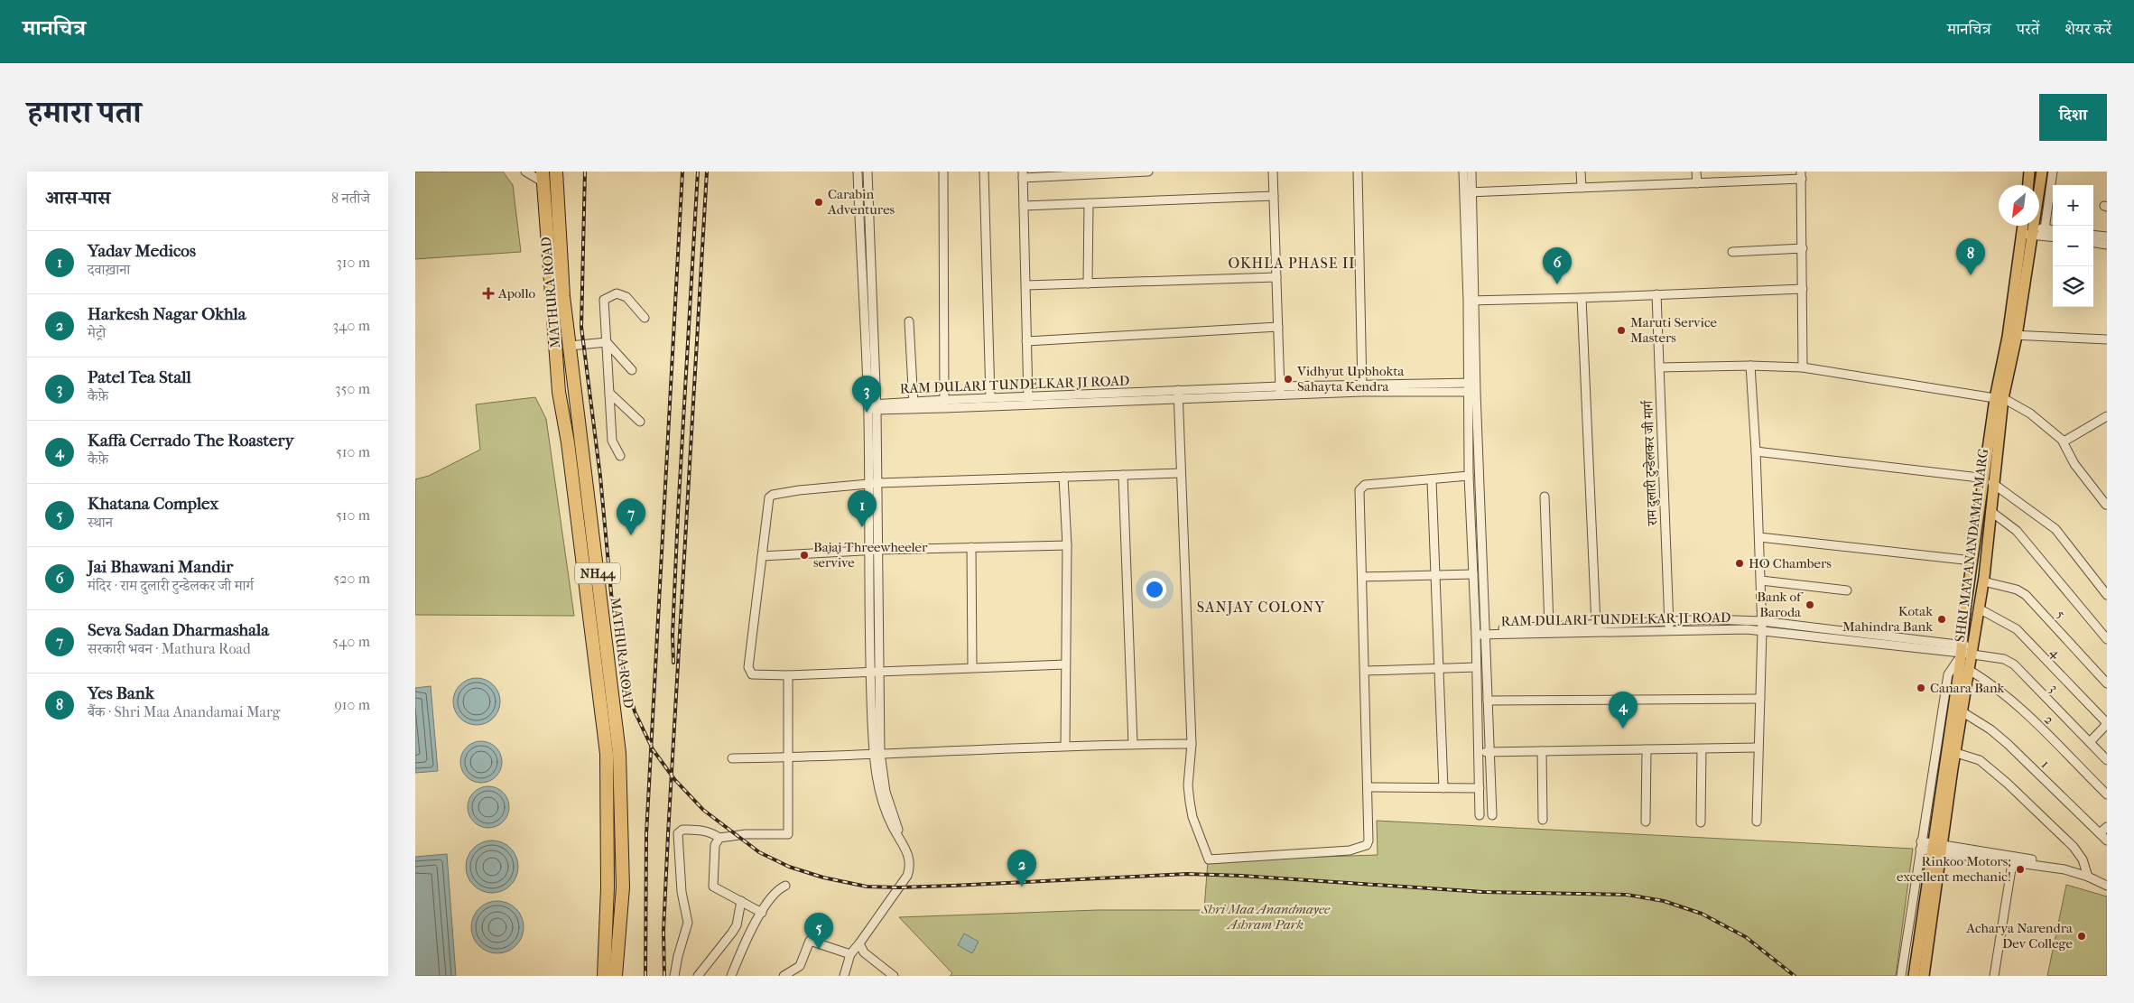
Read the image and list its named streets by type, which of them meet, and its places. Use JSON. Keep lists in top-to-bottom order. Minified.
{"streets":{"highway":["MATHURA ROAD","NH44"],"main road":["SHRI MAA ANANDAMAI MARG"],"street":["RAM DULARI TUNDELKAR JI ROAD","राम दुलारी टुन्डेलकर जी मार्ग","5","4","3","2","1"]},"crossings":[["RAM DULARI TUNDELKAR JI ROAD","राम दुलारी टुन्डेलकर जी मार्ग"],["RAM DULARI TUNDELKAR JI ROAD","SHRI MAA ANANDAMAI MARG"],["RAM DULARI TUNDELKAR JI ROAD","3"],["SHRI MAA ANANDAMAI MARG","5"],["SHRI MAA ANANDAMAI MARG","4"],["SHRI MAA ANANDAMAI MARG","3"],["SHRI MAA ANANDAMAI MARG","2"],["SHRI MAA ANANDAMAI MARG","1"]],"districts":["OKHLA PHASE II","SANJAY COLONY"],"parks":["Shri Maa Anandmayee Ashram Park"],"places":{"other":["Carabin Adventures","Maruti Service Masters","Vidhyut Upbhokta Sahayta Kendra","Bajaj Threewheeler servive","HO Chambers","Bank of Baroda","Kotak Mahindra Bank","Canara Bank","Rinkoo Motors; excellent mechanic!","Acharya Narendra Dev College"],"health":["Apollo"]},"north":"bottom left","page":{"header":"मानचित्र","nav":["मानचित्र","परतें","शेयर करें"],"title":"हमारा पता","buttons":"दिशा","heading":["आस-पास","8 नतीजे"],"map_buttons":["+","−"],"list":[{"mark":"1","name":"Yadav Medicos","note":"दवाख़ाना","value":"310 m"},{"mark":"2","name":"Harkesh Nagar Okhla","note":"मेट्रो","value":"340 m"},{"mark":"3","name":"Patel Tea Stall","note":"कैफ़े","value":"350 m"},{"mark":"4","name":"Kaffa Cerrado The Roastery","note":"कैफ़े","value":"510 m"},{"mark":"5","name":"Khatana Complex","note":"स्थान","value":"510 m"},{"mark":"6","name":"Jai Bhawani Mandir","note":"मंदिर · राम दुलारी टुन्डेलकर जी मार्ग","value":"520 m"},{"mark":"7","name":"Seva Sadan Dharmashala","note":"सरकारी भवन · Mathura Road","value":"540 m"},{"mark":"8","name":"Yes Bank","note":"बैंक · Shri Maa Anandamai Marg","value":"910 m"}],"pins":["8","6","3","1","7","4","2","5"]}}
